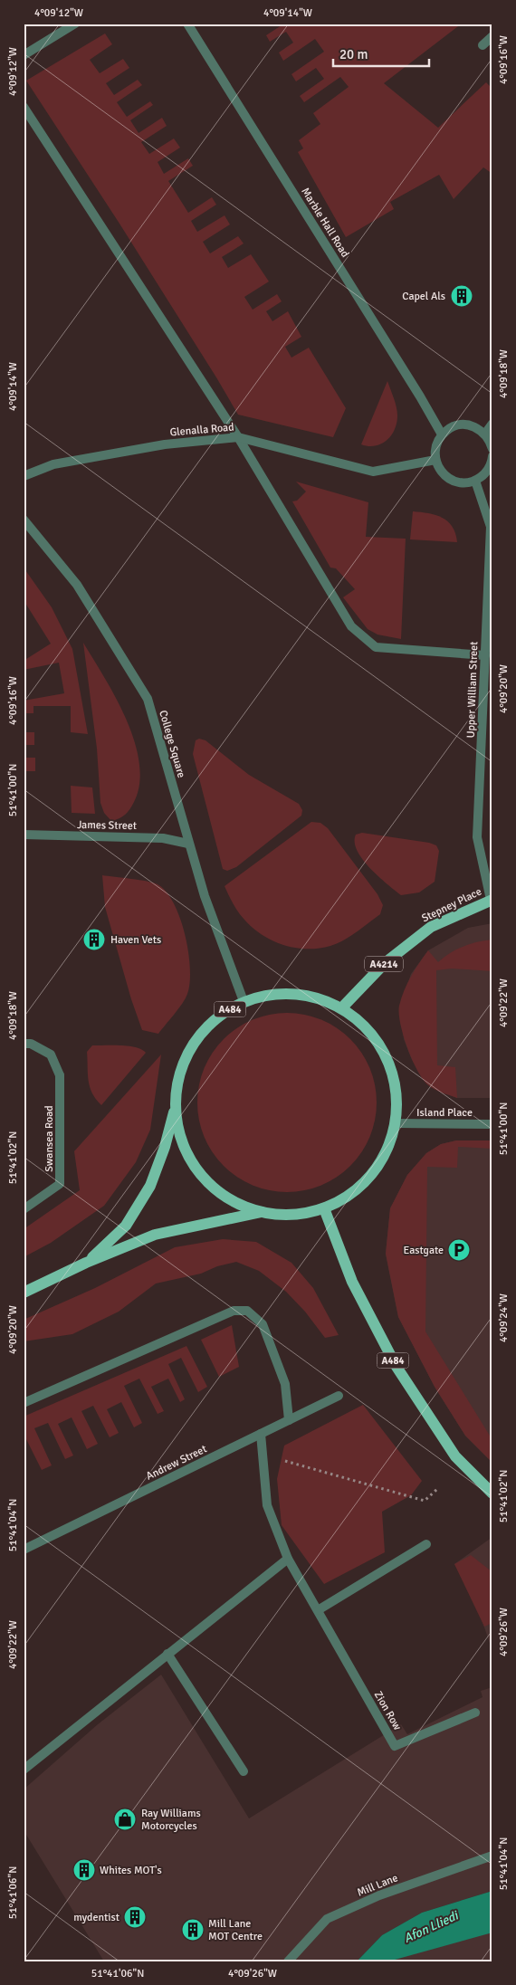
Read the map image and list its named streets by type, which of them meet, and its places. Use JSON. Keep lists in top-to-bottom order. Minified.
{"streets":{"main road":["Stepney Place","A4214","A484"],"street":["Marble Hall Road","Glenalla Road","Upper William Street","College Square","James Street","Island Place","Swansea Road","Andrew Street","Zion Row","Mill Lane"]},"crossings":[["Upper William Street","Stepney Place"],["College Square","James Street"],["College Square","A484"],["Stepney Place","A484"],["A484","Island Place"],["Andrew Street","Zion Row"]],"water":["Afon Lliedi"],"places":{"building":["Capel Als","Haven Vets","Whites MOT's","mydentist","Mill Lane MOT Centre"],"parking":["Eastgate"],"shop":["Ray Williams Motorcycles"]},"scale_bar":"20 m","coordinates":["4°09'12\"W","4°09'14\"W","4°09'16\"W","4°09'18\"W","4°09'20\"W","51°41'00\"N","4°09'22\"W","51°41'02\"N","4°09'24\"W","51°41'04\"N","4°09'26\"W","51°41'06\"N"]}
